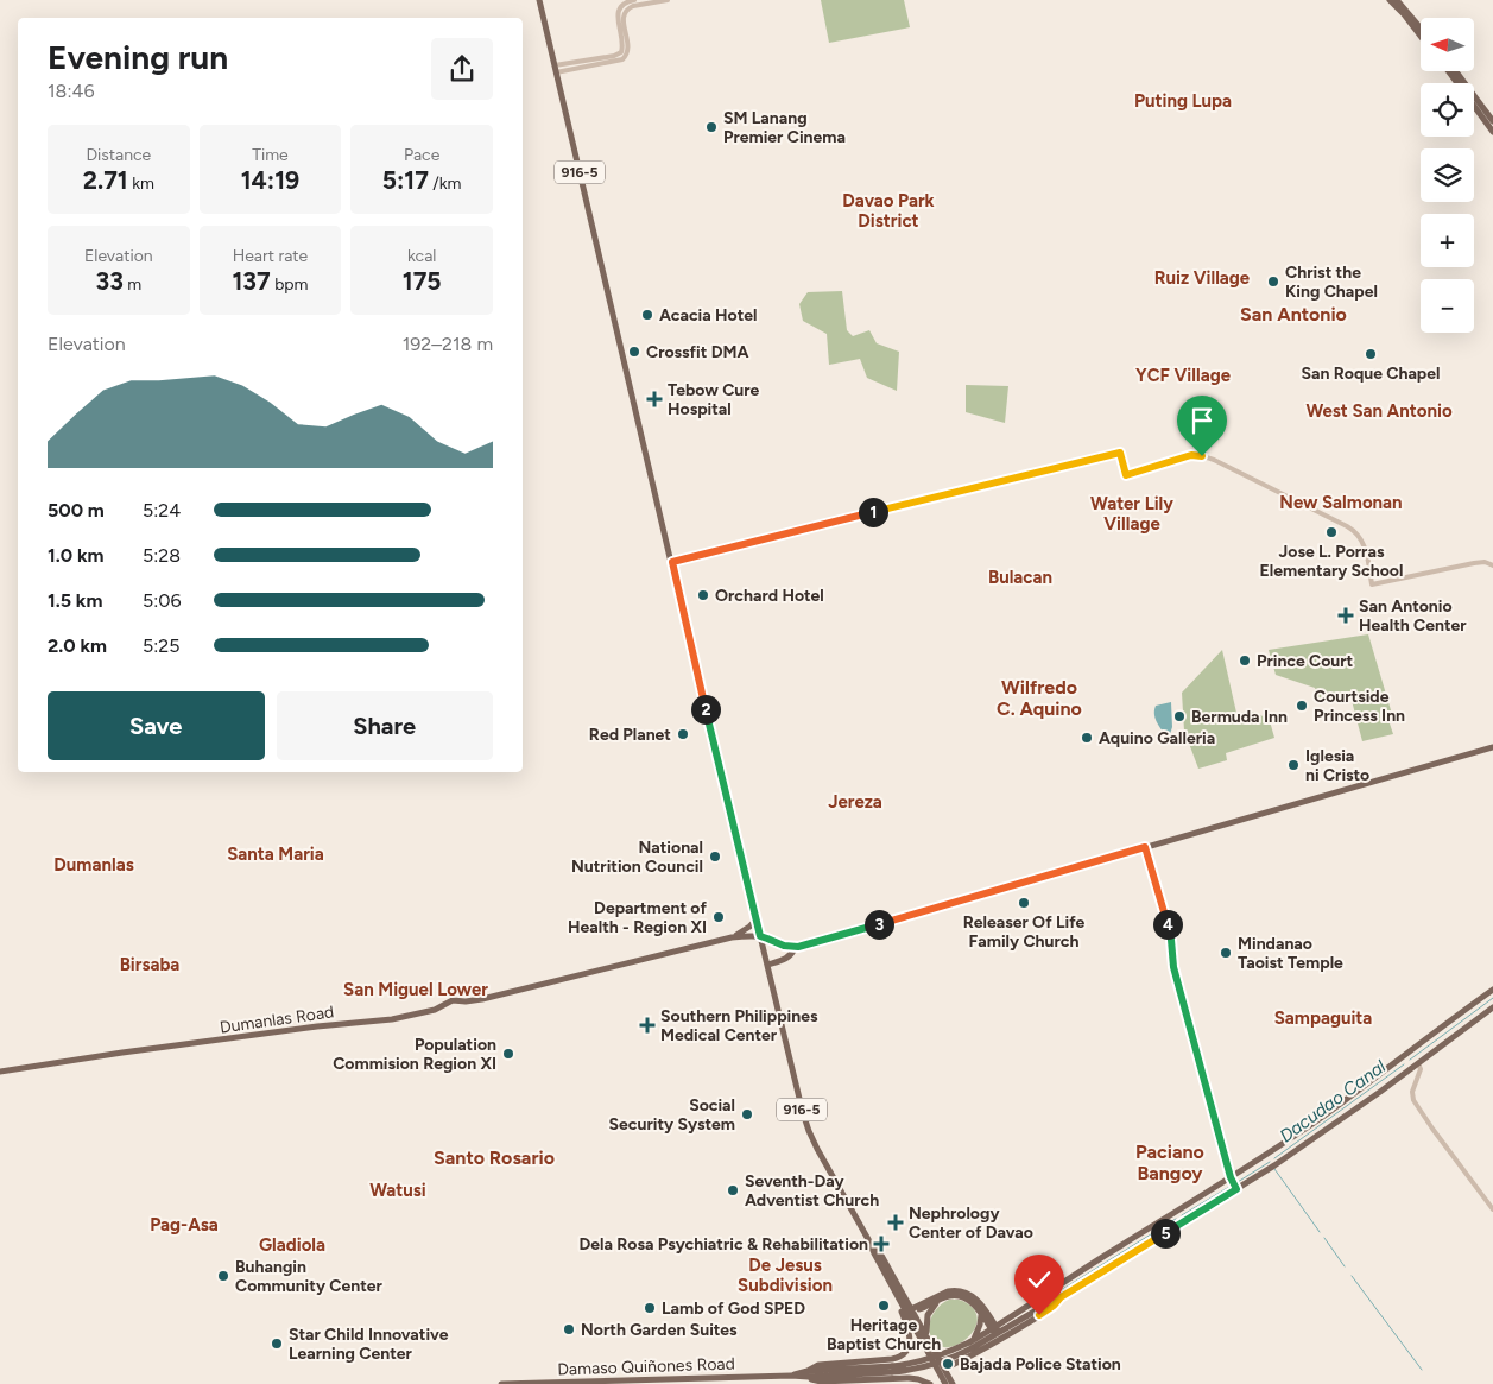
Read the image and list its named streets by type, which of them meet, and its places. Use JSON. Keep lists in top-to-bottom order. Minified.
{"streets":{"main road":["916-5","Dumanlas Road","Damaso Quiñones Road"]},"crossings":[["916-5","Dumanlas Road"]],"districts":["Puting Lupa","Davao Park District","Ruiz Village","San Antonio","YCF Village","West San Antonio","New Salmonan","Water Lily Village","Bulacan","Wilfredo C. Aquino","Jereza","Santa Maria","Dumanlas","Birsaba","San Miguel Lower","Sampaguita","Paciano Bangoy","Santo Rosario","Watusi","Pag-Asa","Gladiola","De Jesus Subdivision"],"water":["Dacudao Canal"],"places":{"other":["SM Lanang Premier Cinema","Christ the King Chapel","Acacia Hotel","Crossfit DMA","San Roque Chapel","Jose L. Porras Elementary School","Orchard Hotel","Prince Court","Courtside Princess Inn","Bermuda Inn","Red Planet","Aquino Galleria","Iglesia ni Cristo","National Nutrition Council","Releaser Of Life Family Church","Department of Health - Region XI","Mindanao Taoist Temple","Population Commision Region XI","Social Security System","Seventh-Day Adventist Church","Buhangin Community Center","Heritage Baptist Church","Lamb of God SPED","North Garden Suites","Star Child Innovative Learning Center","Bajada Police Station"],"health":["Tebow Cure Hospital","San Antonio Health Center","Southern Philippines Medical Center","Nephrology Center of Davao","Dela Rosa Psychiatric & Rehabilitation"]},"north":"left","page":{"map_buttons":["+","−"],"heading":["Evening run","18:46"],"stats":[["Distance","2.71 km"],["Time","14:19"],["Pace","5:17 /km"],["Elevation","33 m"],["Heart rate","137 bpm"],["kcal","175"]],"chart":["Elevation","192–218 m"],"list":[{"name":"500 m","note":"5:24"},{"name":"1.0 km","note":"5:28"},{"name":"1.5 km","note":"5:06"},{"name":"2.0 km","note":"5:25"}],"pins":["1","2","3","4","5"],"buttons":["Save","Share"]}}
